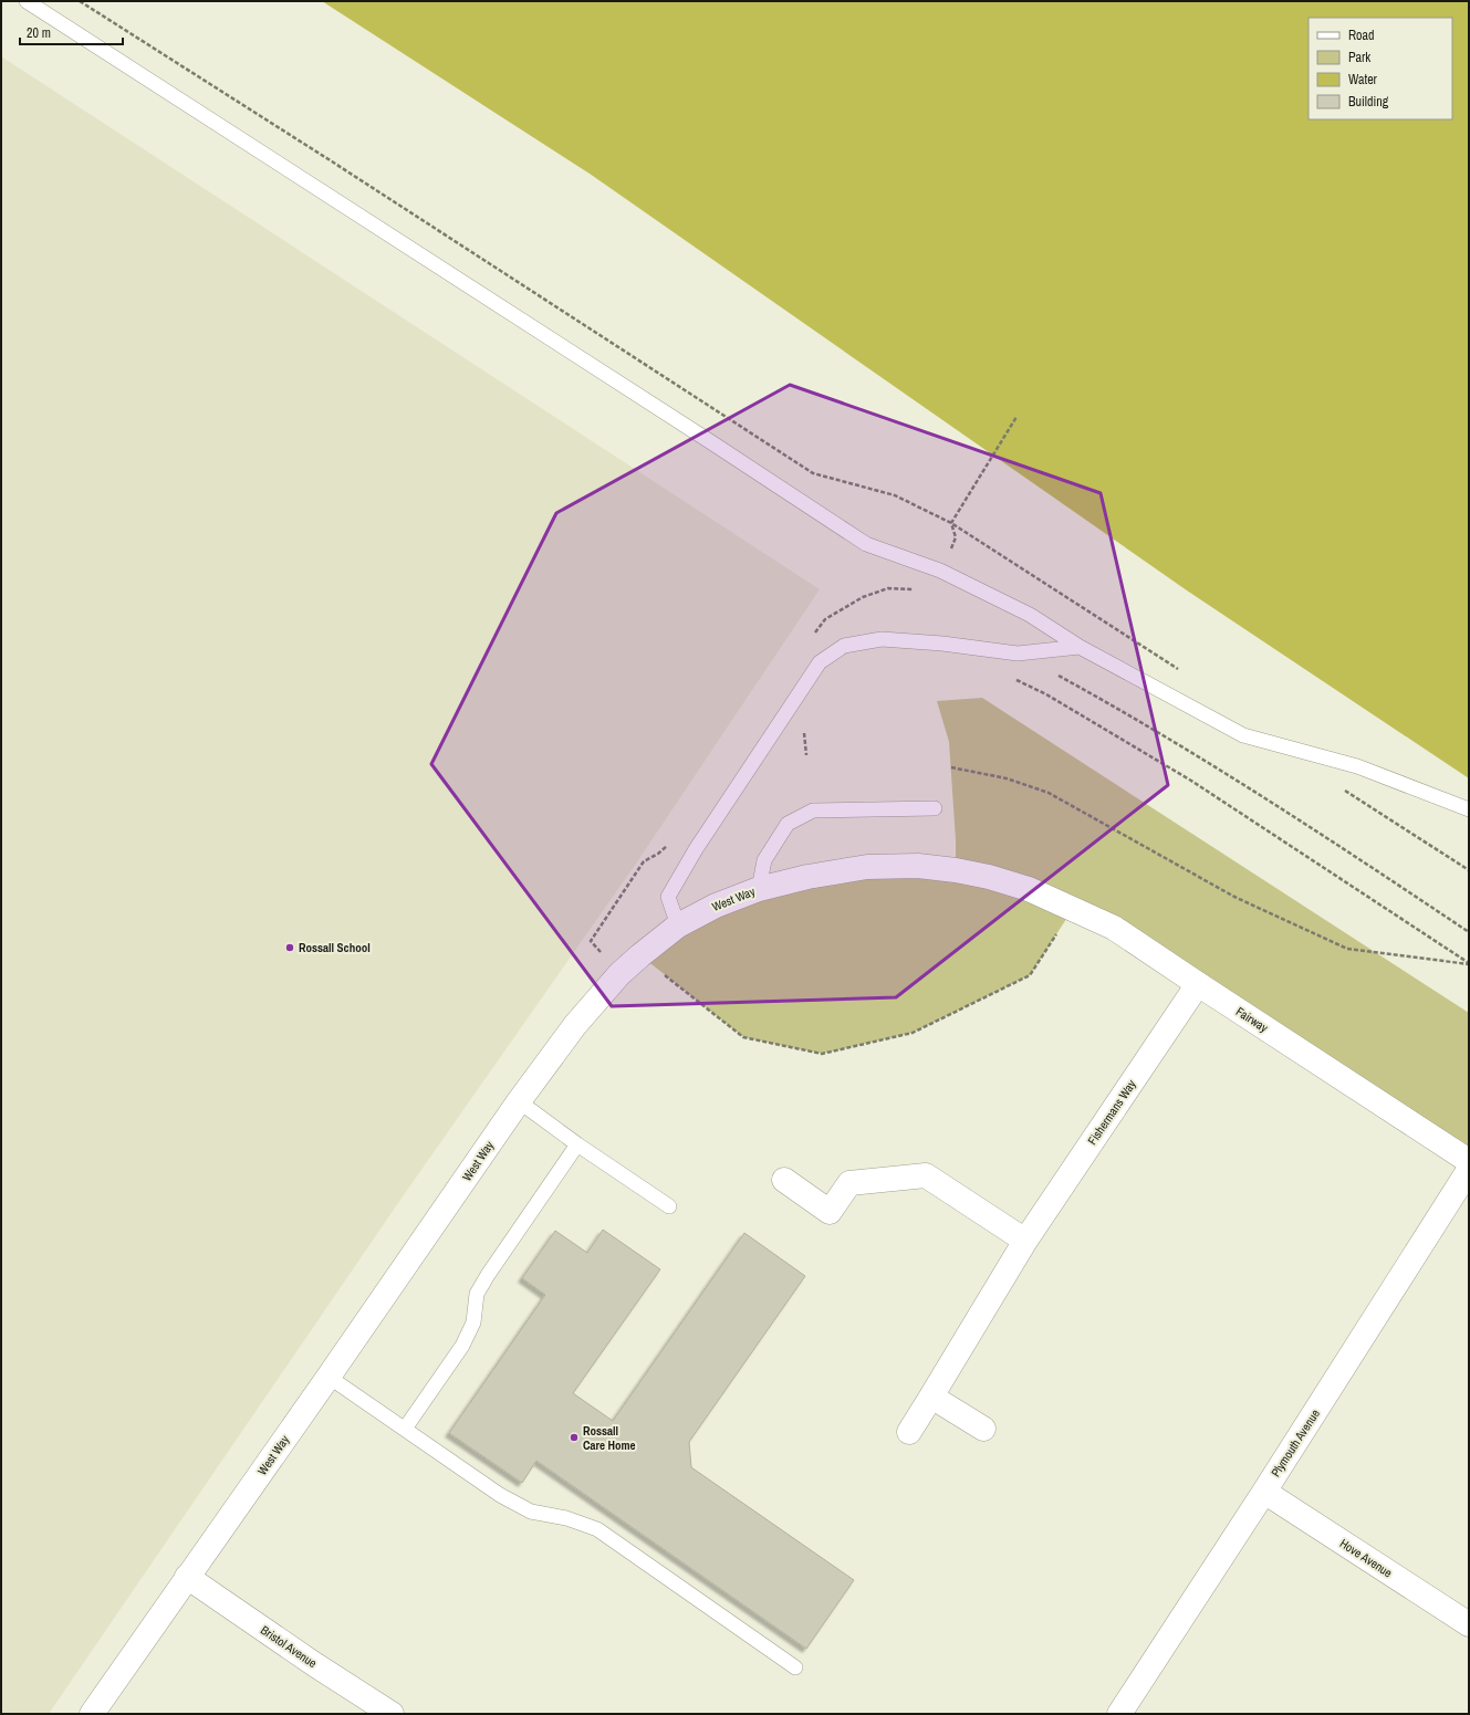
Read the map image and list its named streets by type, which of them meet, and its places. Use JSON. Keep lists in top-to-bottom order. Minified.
{"streets":{"street":["West Way","Fairway","Fishermans Way","Plymouth Avenue","Hove Avenue","Bristol Avenue"]},"crossings":[["West Way","Fairway"],["West Way","Bristol Avenue"],["Fairway","Fishermans Way"],["Plymouth Avenue","Hove Avenue"]],"places":["Rossall School","Rossall Care Home"],"legend":["Road","Park","Water","Building"],"scale_bar":"20 m"}
